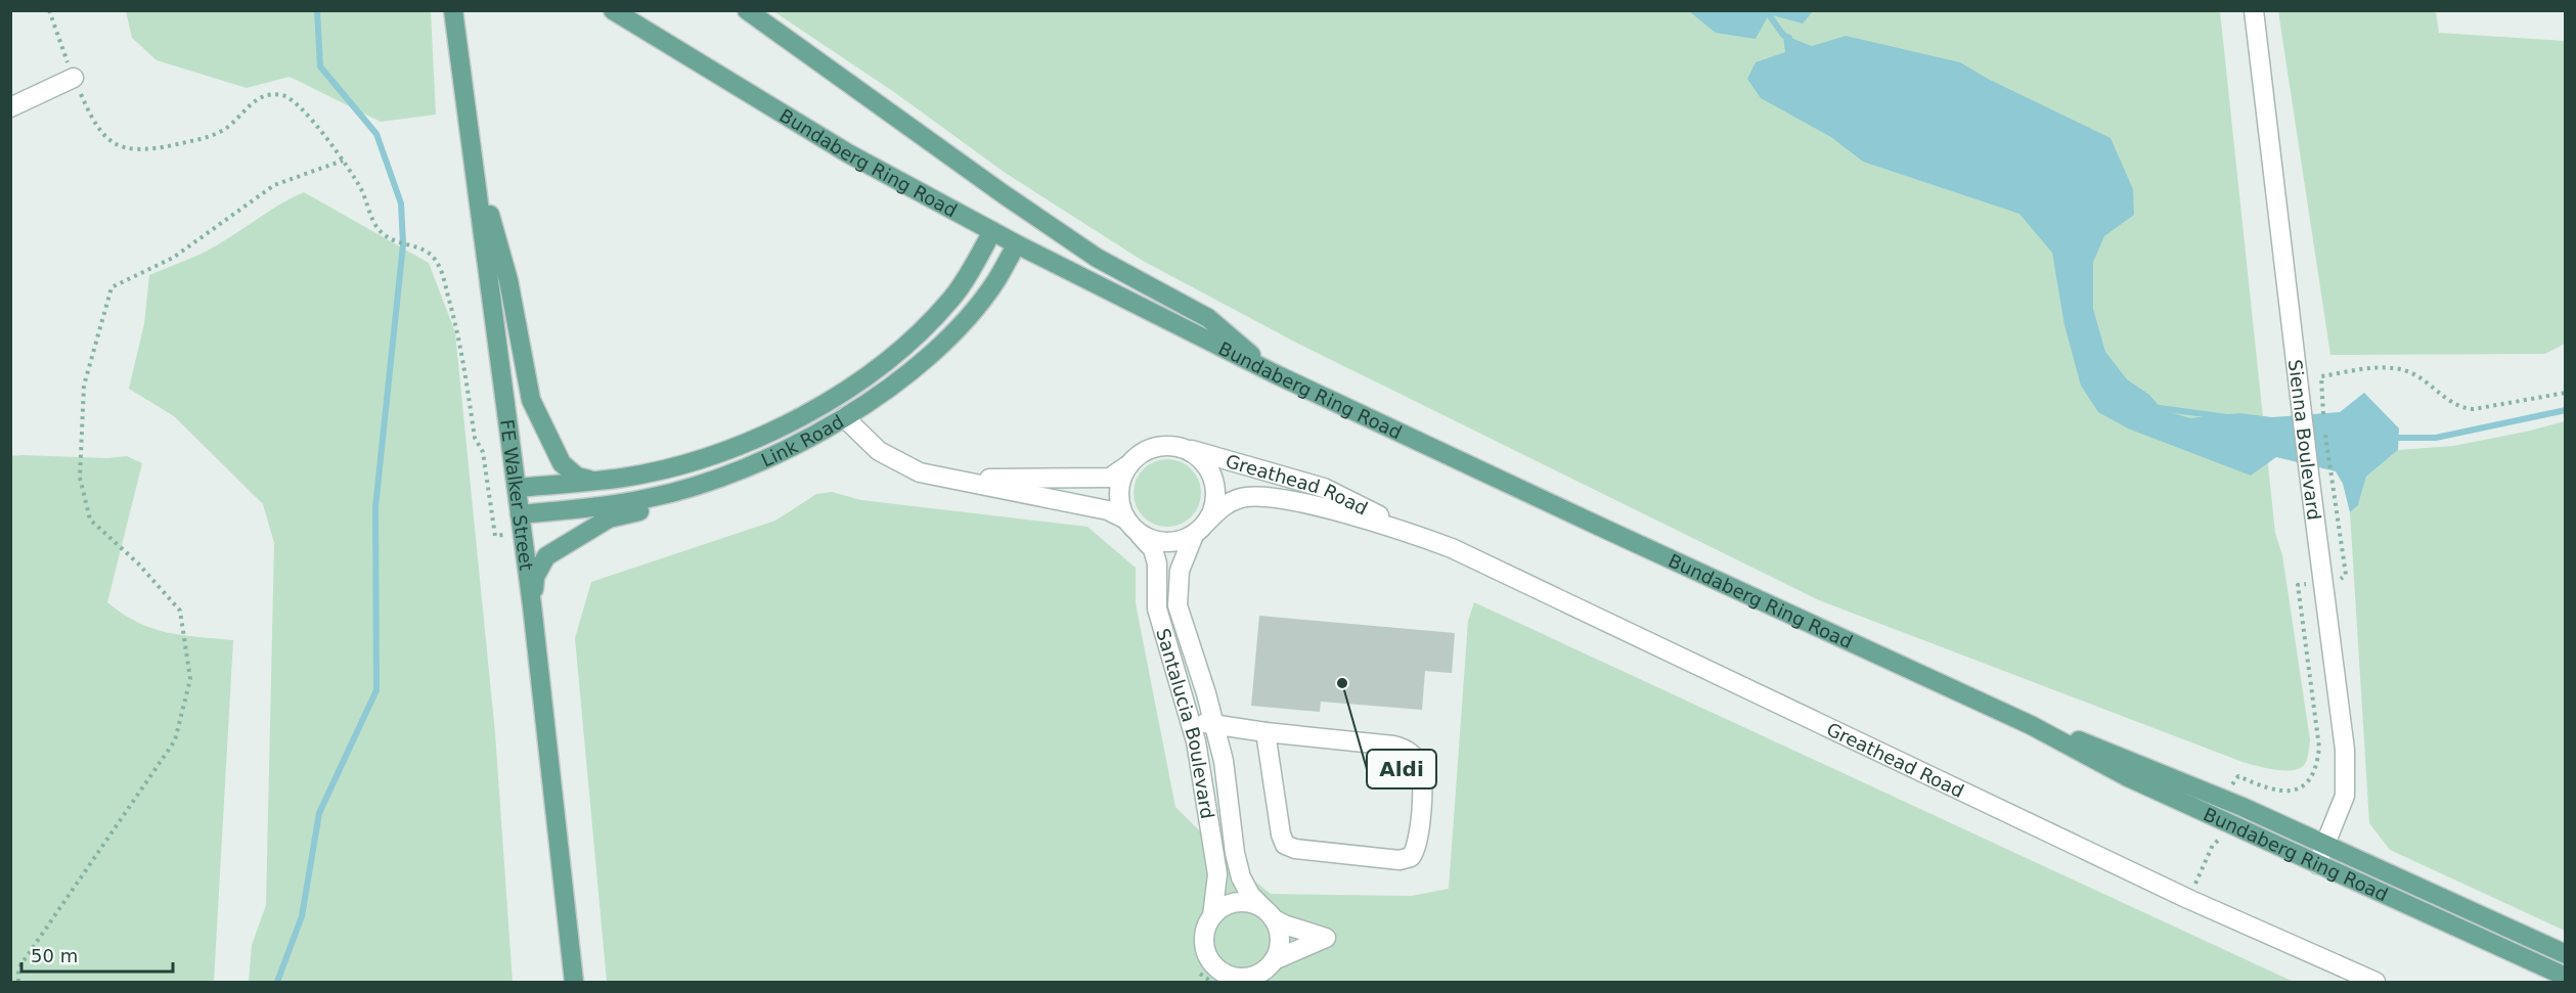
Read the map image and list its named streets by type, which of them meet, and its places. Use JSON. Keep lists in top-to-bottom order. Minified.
{"streets":{"main road":["Bundaberg Ring Road","Link Road","FE Walker Street"],"street":["Sienna Boulevard","Greathead Road","Santalucia Boulevard"]},"crossings":[["Bundaberg Ring Road","Link Road"],["Bundaberg Ring Road","Sienna Boulevard"],["Link Road","Greathead Road"],["Link Road","FE Walker Street"],["Greathead Road","Santalucia Boulevard"]],"places":["Aldi"],"scale_bar":"50 m"}
